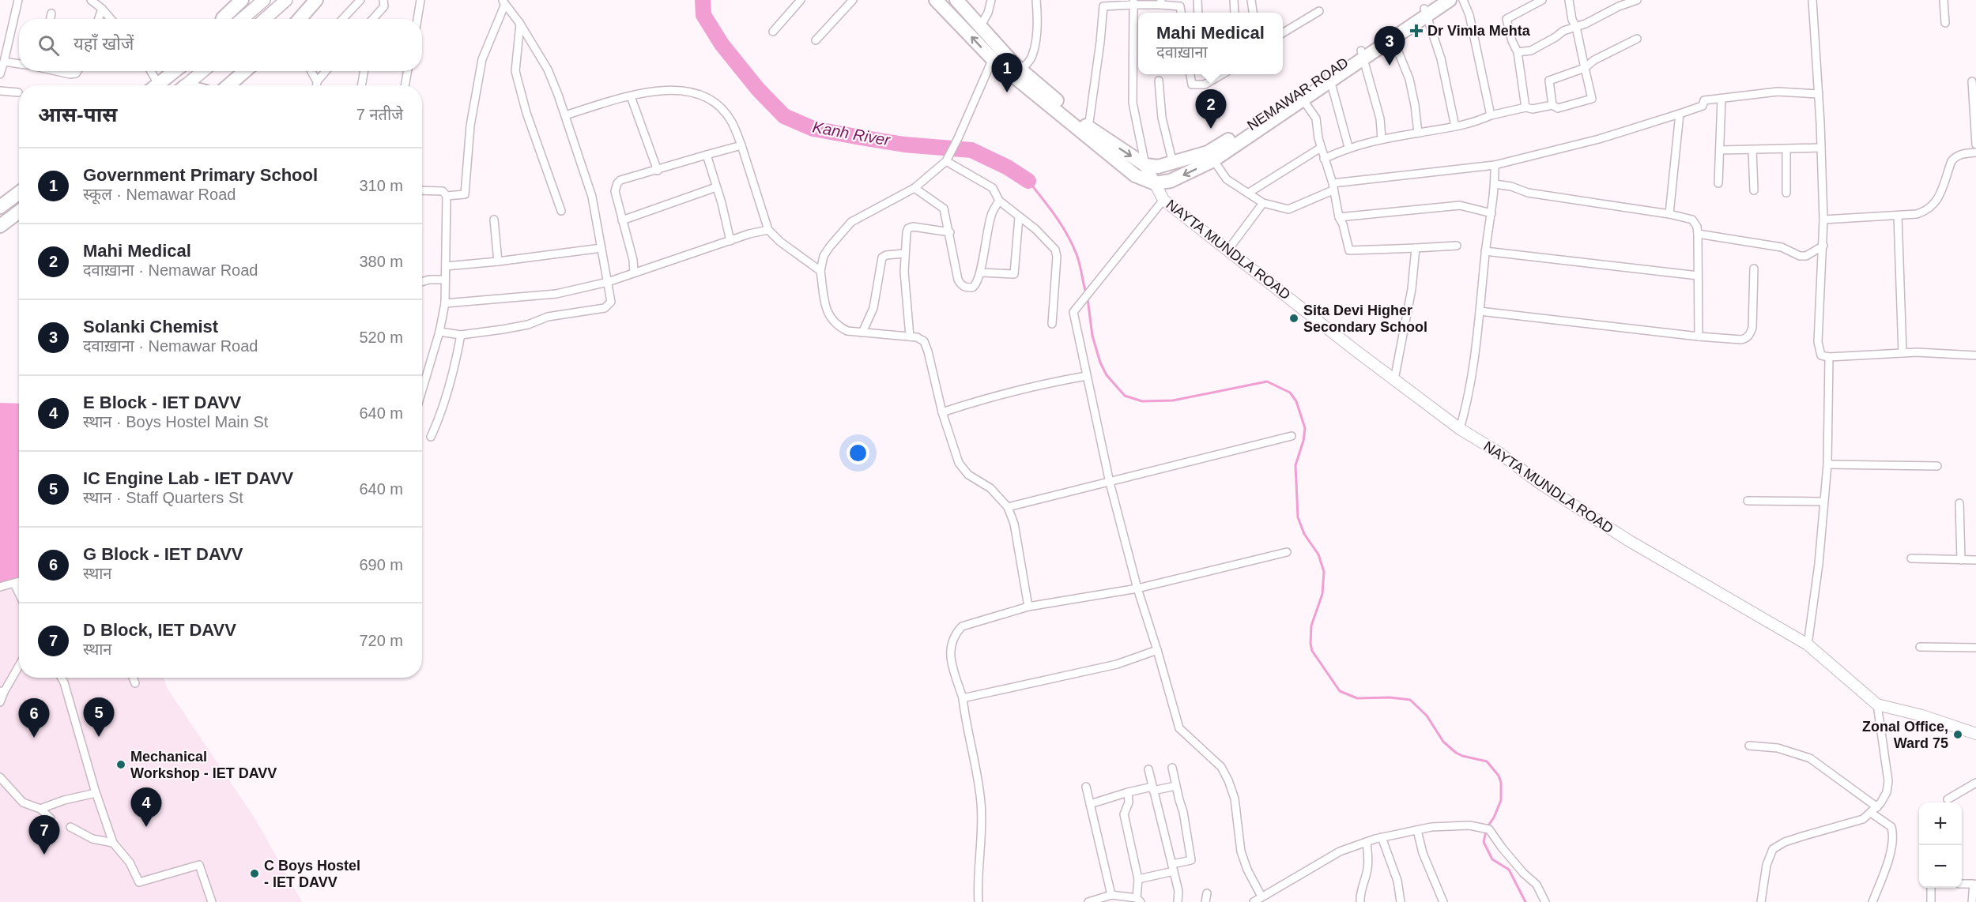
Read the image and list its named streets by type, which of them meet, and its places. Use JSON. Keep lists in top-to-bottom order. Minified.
{"streets":{"highway":["NEMAWAR ROAD"],"main road":["NAYTA MUNDLA ROAD"]},"crossings":[["NEMAWAR ROAD","NAYTA MUNDLA ROAD"]],"water":["Kanh River"],"places":{"health":["Dr Vimla Mehta"],"other":["Sita Devi Higher Secondary School","Zonal Office, Ward 75","Mechanical Workshop - IET DAVV","C Boys Hostel - IET DAVV"]},"page":{"popup":["Mahi Medical","दवाख़ाना"],"search":"यहाँ खोजें","pins":["3","1","2","5","6","4","7"],"heading":["आस-पास","7 नतीजे"],"list":[{"mark":"1","name":"Government Primary School","note":"स्कूल · Nemawar Road","value":"310 m"},{"mark":"2","name":"Mahi Medical","note":"दवाख़ाना · Nemawar Road","value":"380 m"},{"mark":"3","name":"Solanki Chemist","note":"दवाख़ाना · Nemawar Road","value":"520 m"},{"mark":"4","name":"E Block - IET DAVV","note":"स्थान · Boys Hostel Main St","value":"640 m"},{"mark":"5","name":"IC Engine Lab - IET DAVV","note":"स्थान · Staff Quarters St","value":"640 m"},{"mark":"6","name":"G Block - IET DAVV","note":"स्थान","value":"690 m"},{"mark":"7","name":"D Block, IET DAVV","note":"स्थान","value":"720 m"}],"map_buttons":["+","−"]}}
